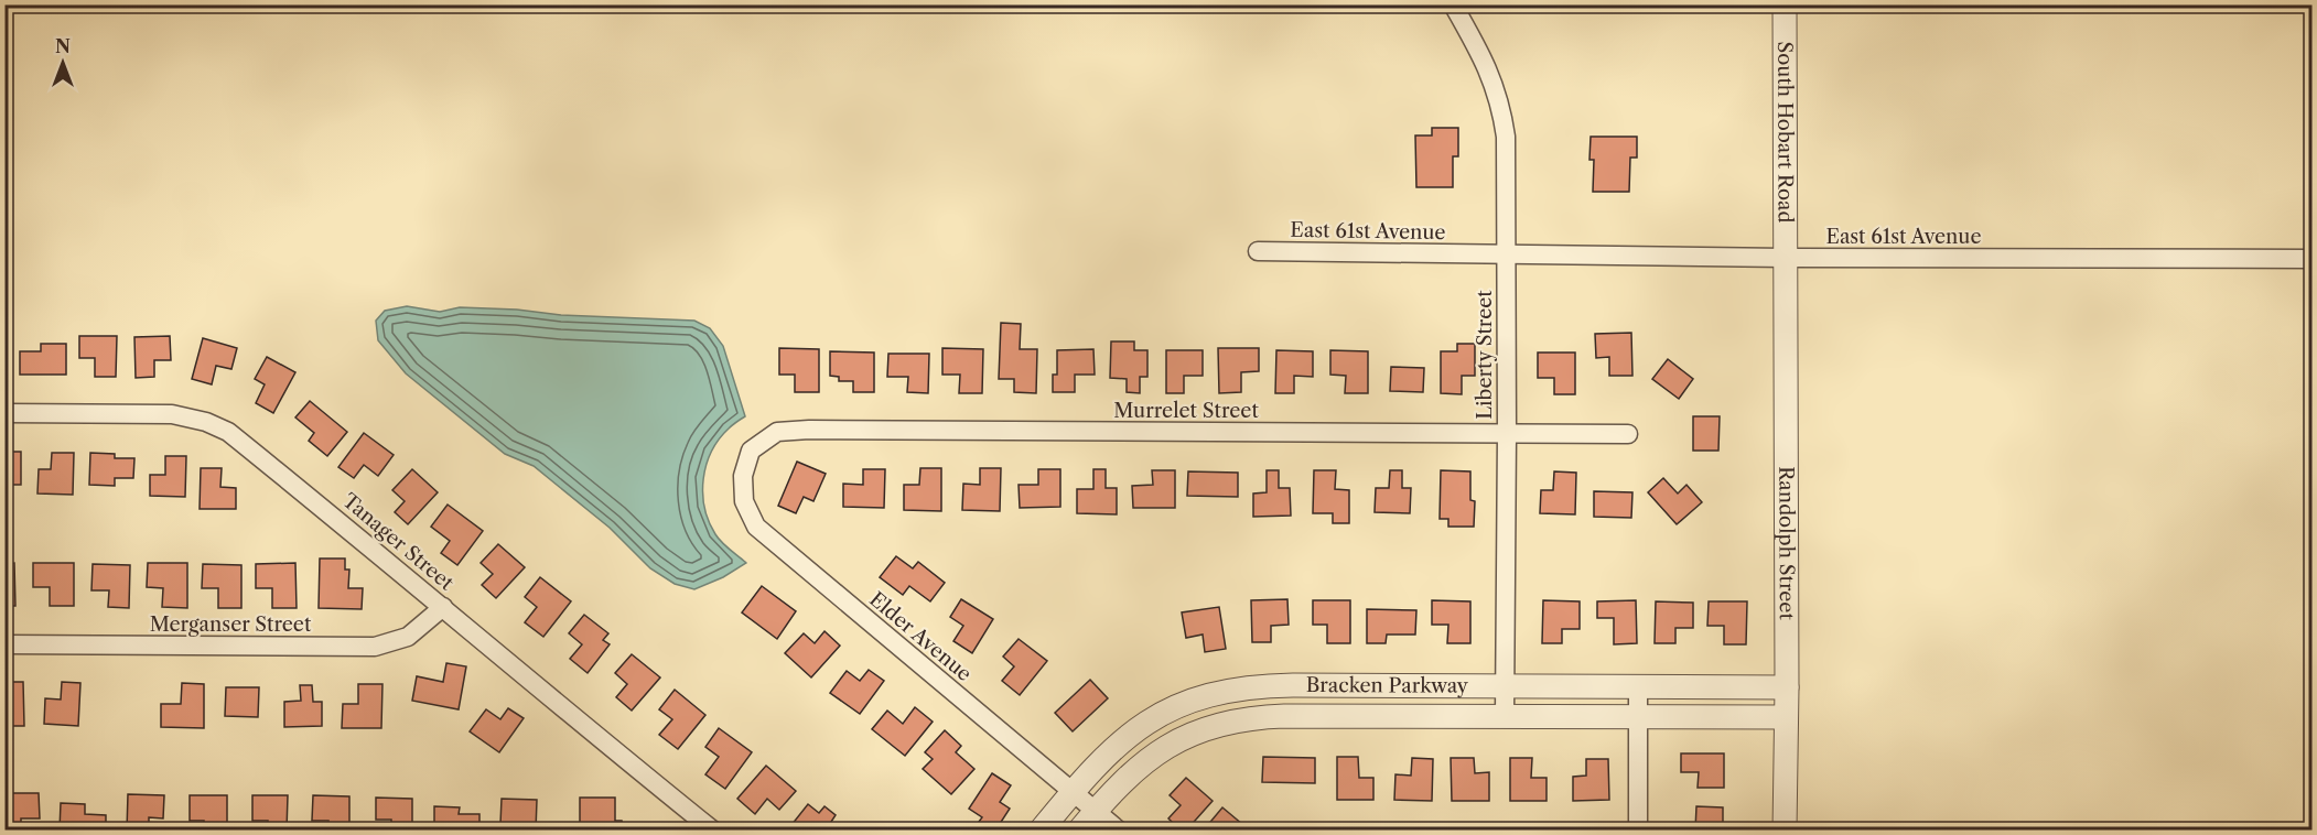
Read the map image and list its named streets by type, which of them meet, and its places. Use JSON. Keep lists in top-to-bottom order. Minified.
{"streets":{"street":["South Hobart Road","East 61st Avenue","Liberty Street","Murrelet Street","Tanager Street","Randolph Street","Merganser Street","Elder Avenue","Bracken Parkway"]},"crossings":[["South Hobart Road","East 61st Avenue"],["South Hobart Road","Randolph Street"],["East 61st Avenue","Liberty Street"],["East 61st Avenue","Randolph Street"],["Liberty Street","Murrelet Street"],["Liberty Street","Bracken Parkway"],["Murrelet Street","Elder Avenue"],["Tanager Street","Merganser Street"],["Randolph Street","Bracken Parkway"],["Elder Avenue","Bracken Parkway"]],"north":"top"}
